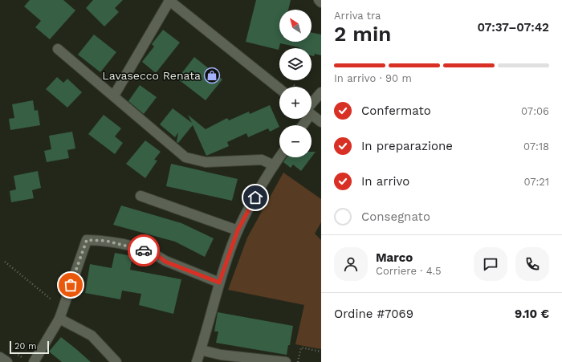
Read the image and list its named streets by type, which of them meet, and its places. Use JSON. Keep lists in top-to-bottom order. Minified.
{"places":{"shop":["Lavasecco Renata"]},"scale_bar":"20 m","north":"top left","page":{"heading":["2 min","Arriva tra","07:37–07:42"],"panel":["Marco","Corriere · 4.5","Ordine #7069","9.10 €"],"map_buttons":["+","−"],"bar":"In arrivo · 90 m","list":[["Confermato","07:06"],["In preparazione","07:18"],["In arrivo","07:21"],"Consegnato"],"scale":"20 m"}}
